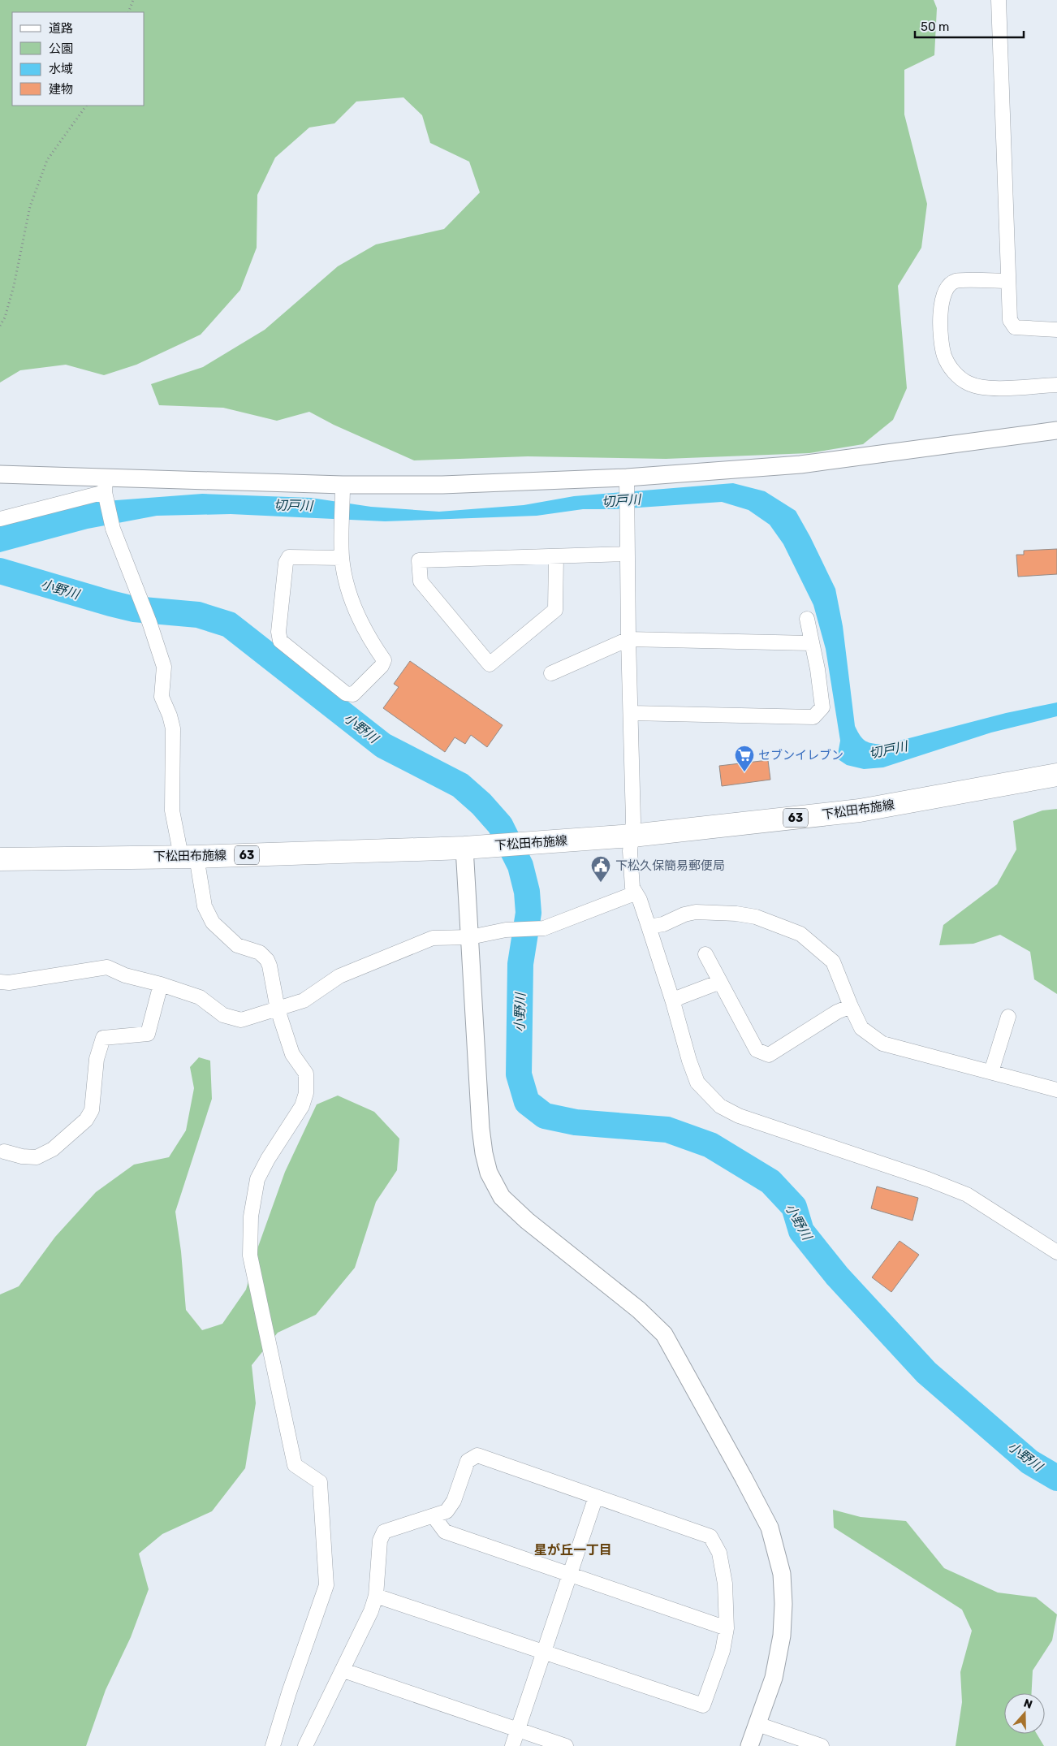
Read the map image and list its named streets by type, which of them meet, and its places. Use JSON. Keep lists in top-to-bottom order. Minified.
{"streets":{"main road":["下松田布施線","63"]},"districts":["星が丘一丁目"],"water":["切戸川","小野川"],"places":{"supermarket":["セブンイレブン"],"public building":["下松久保簡易郵便局"]},"legend":["道路","公園","水域","建物"],"scale_bar":"50 m","north":"top"}
